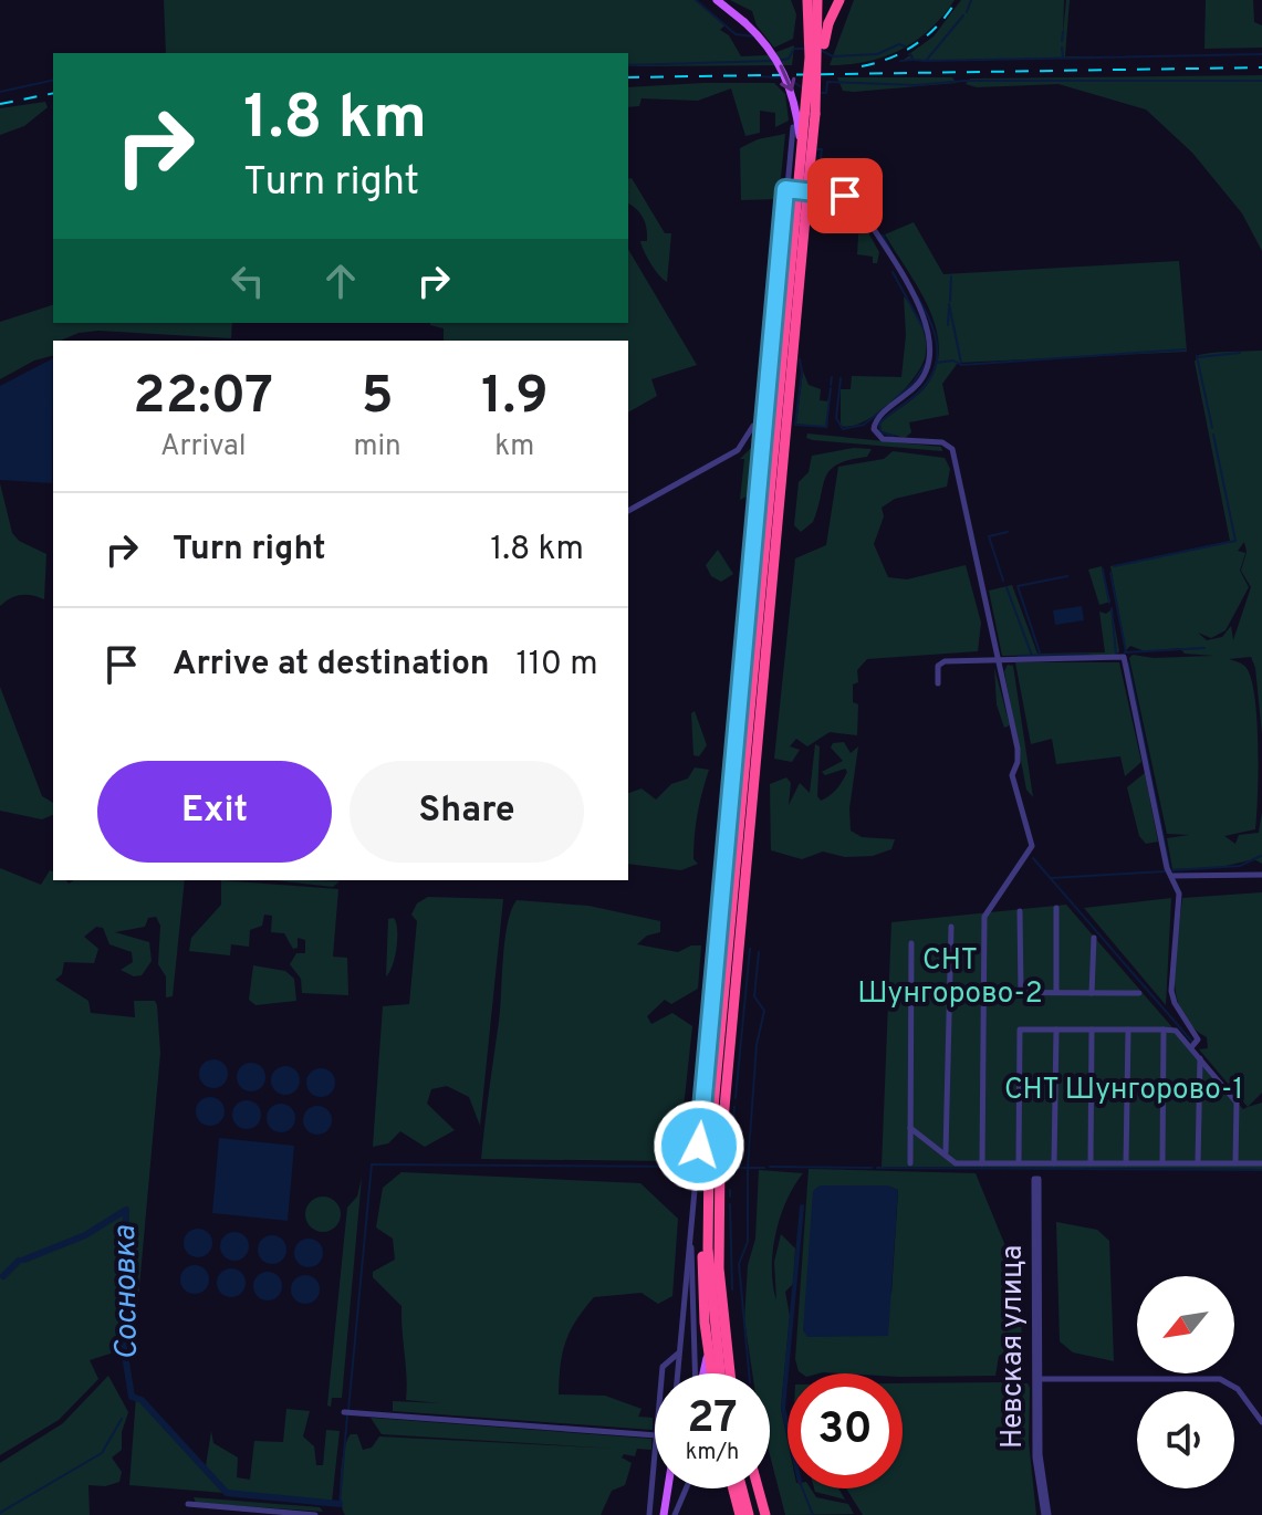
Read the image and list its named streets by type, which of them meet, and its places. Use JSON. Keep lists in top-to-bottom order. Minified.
{"streets":{"street":["Невская улица"]},"water":["Сосновка"],"parks":["СНТ Шунгорово-2","СНТ Шунгорово-1"],"north":"bottom left","page":{"turn":["1.8 km","Turn right"],"eta":["22:07","Arrival","5","min","1.9","km"],"list":[{"name":"Turn right","value":"1.8 km"},{"name":"Arrive at destination","value":"110 m"}],"buttons":["Exit","Share"],"speed":"27 km/h","limit":"30"}}
